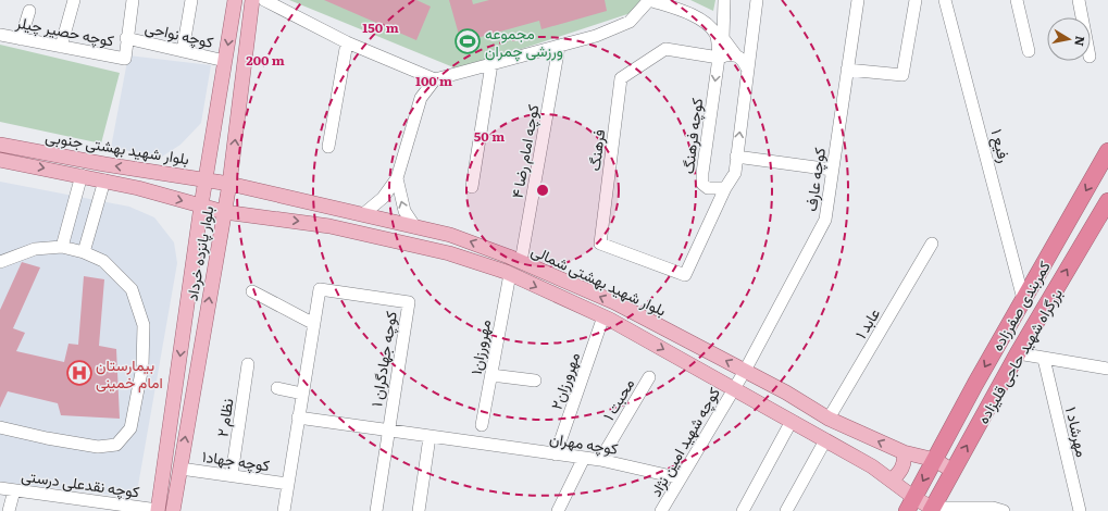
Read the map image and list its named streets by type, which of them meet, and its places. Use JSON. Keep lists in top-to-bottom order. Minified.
{"streets":{"highway":["کمربندی صفرزاده","بزرگراه شهید حاجی قلیزاده"],"main road":["بلوار شهید بهشتی جنوبی","بلوار پانزده خرداد","بلوار شهید بهشتی شمالی"],"street":["کوچه حصیر چیلر","کوچه نواحی","کوچه فرهنگ","رفیع ۱","فرهنگ","کوچه امام رضا ۴","کوچه عارف","عابد ۱","مهرورزان۱","کوچه جهادگران ۱","مهرورزان۲","محبت ۱","نظام ۲","مهرشاد ۱","کوچه شهید امین نژاد","کوچه مهران","کوچه جهاد۱","کوچه نقدعلی درستی"]},"crossings":[["کوچه حصیر چیلر","کوچه نواحی"],["کوچه نواحی","بلوار پانزده خرداد"],["کوچه فرهنگ","فرهنگ"],["رفیع ۱","کمربندی صفرزاده"],["بلوار شهید بهشتی جنوبی","بلوار پانزده خرداد"],["بلوار شهید بهشتی جنوبی","بلوار شهید بهشتی شمالی"],["کوچه امام رضا ۴","بلوار شهید بهشتی شمالی"],["کوچه عارف","بلوار شهید بهشتی شمالی"],["کوچه عارف","کوچه شهید امین نژاد"],["بلوار پانزده خرداد","بلوار شهید بهشتی شمالی"],["بلوار پانزده خرداد","کوچه جهاد۱"],["بلوار پانزده خرداد","کوچه نقدعلی درستی"],["بلوار شهید بهشتی شمالی","کمربندی صفرزاده"],["بلوار شهید بهشتی شمالی","عابد ۱"],["بلوار شهید بهشتی شمالی","مهرورزان۱"],["بلوار شهید بهشتی شمالی","بزرگراه شهید حاجی قلیزاده"],["بلوار شهید بهشتی شمالی","مهرورزان۲"],["بلوار شهید بهشتی شمالی","کوچه شهید امین نژاد"],["کوچه جهادگران ۱","کوچه مهران"],["مهرورزان۲","کوچه مهران"],["محبت ۱","کوچه مهران"],["نظام ۲","کوچه جهاد۱"],["کوچه شهید امین نژاد","کوچه مهران"]],"one_way":["کوچه فرهنگ","کمربندی صفرزاده","بزرگراه شهید حاجی قلیزاده"],"places":{"sports":["مجموعه ورزشی چمران"],"hospital":["بیمارستان امام خمینی"]},"north":"right","rings":["150 m","200 m","100 m","50 m"]}
